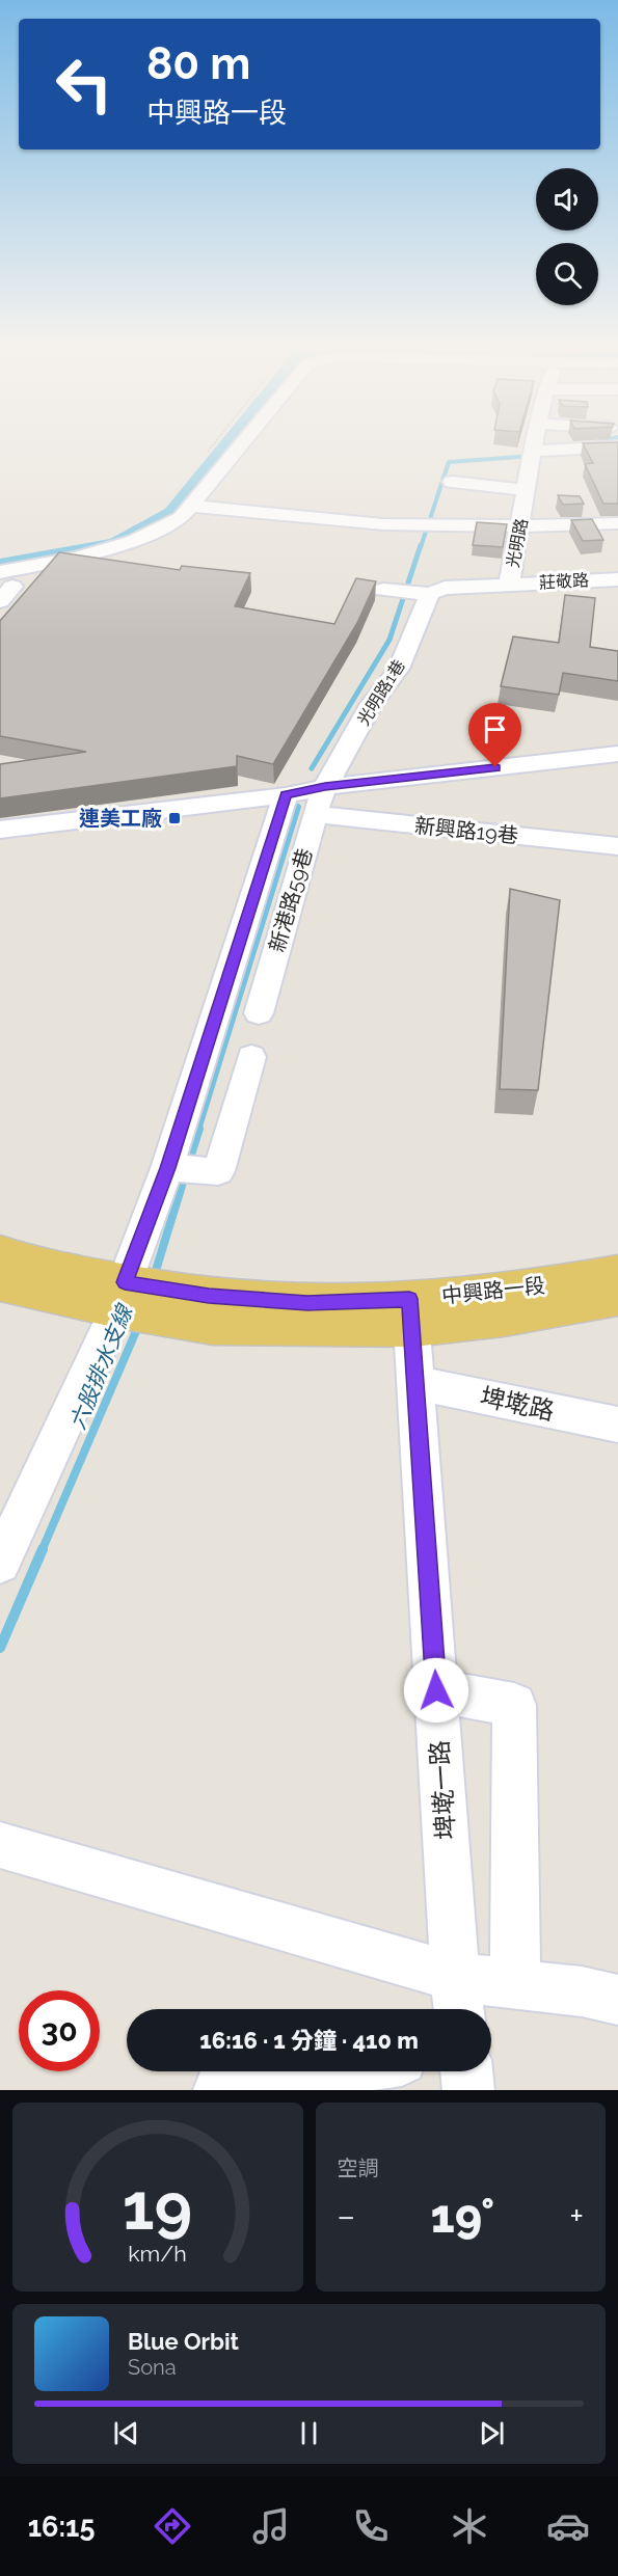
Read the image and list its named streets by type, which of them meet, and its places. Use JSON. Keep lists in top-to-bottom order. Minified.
{"streets":{"main road":["中興路一段"],"street":["光明路","莊敬路","光明路1巷","新興路19巷","新港路59巷","埤墘路","埤墘一路"]},"crossings":[["光明路","莊敬路"],["光明路","光明路1巷"],["莊敬路","光明路1巷"],["光明路1巷","新港路59巷"],["新興路19巷","新港路59巷"],["中興路一段","埤墘一路"],["埤墘路","埤墘一路"]],"water":["六股排水支線"],"places":{"transit":["連美工廠"]},"page":{"turn":["80 m","中興路一段"],"limit":"30","trip":"16:16 · 1 分鐘 · 410 m","tile":"空調","heat":["−","19°","+"],"song":["Blue Orbit","Sona"],"tabs":"16:15","gauge":["19","km/h"]}}
